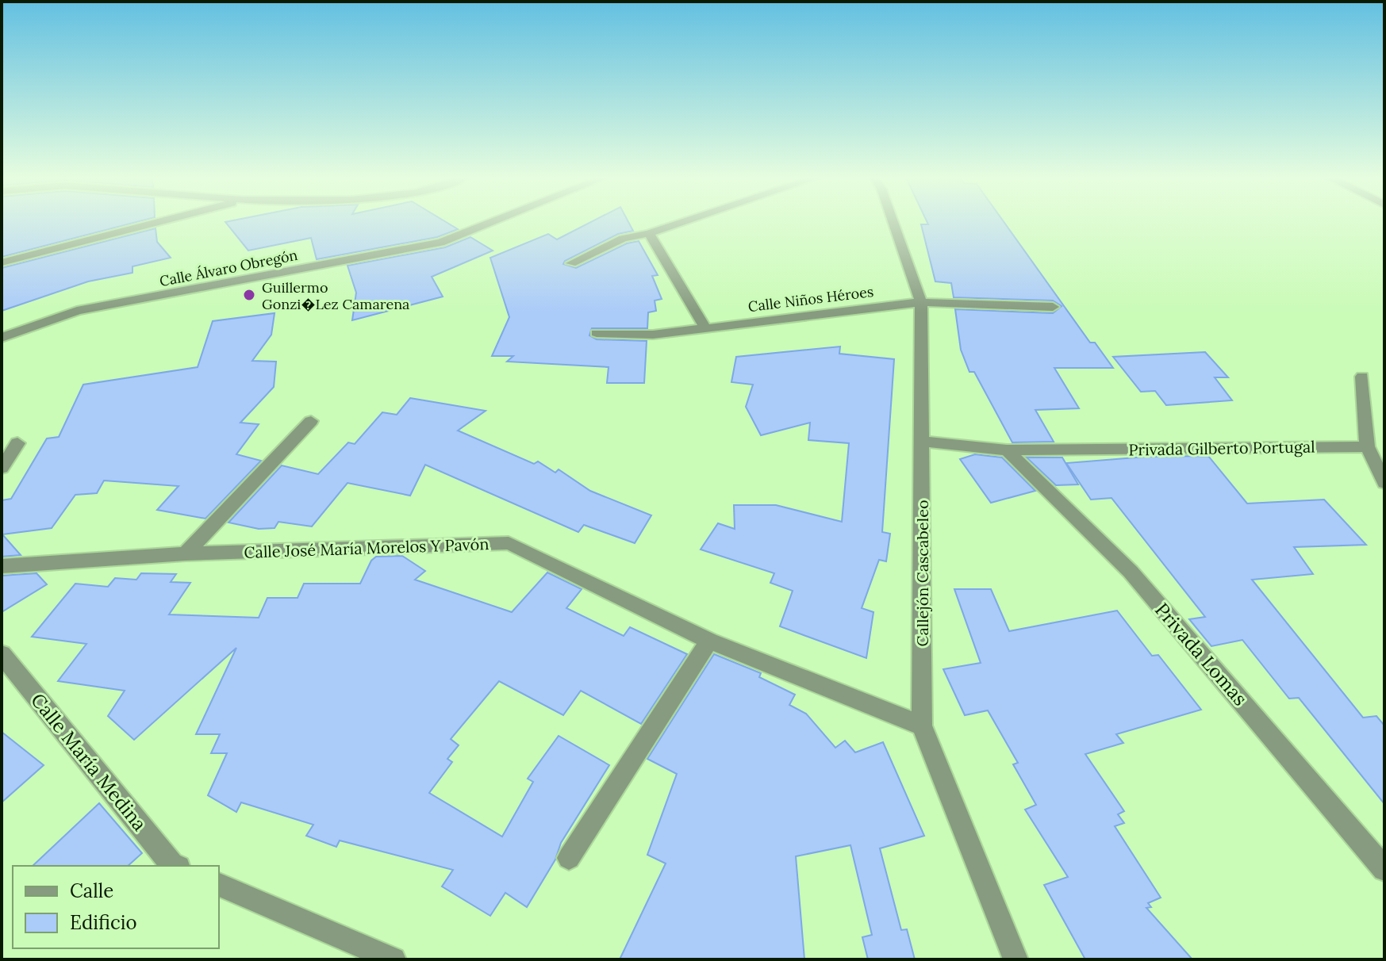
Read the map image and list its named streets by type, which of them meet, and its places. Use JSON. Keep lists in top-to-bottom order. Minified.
{"streets":{"street":["Calle Álvaro Obregón","Calle Niños Héroes","Privada Gilberto Portugal","Calle José María Morelos Y Pavón","Callejón Cascabeleo","Privada Lomas","Calle María Medina"]},"crossings":[["Calle Niños Héroes","Callejón Cascabeleo"],["Privada Gilberto Portugal","Callejón Cascabeleo"],["Privada Gilberto Portugal","Privada Lomas"],["Calle José María Morelos Y Pavón","Callejón Cascabeleo"]],"places":["Guillermo Gonzi�Lez Camarena"],"legend":["Calle","Edificio"]}
